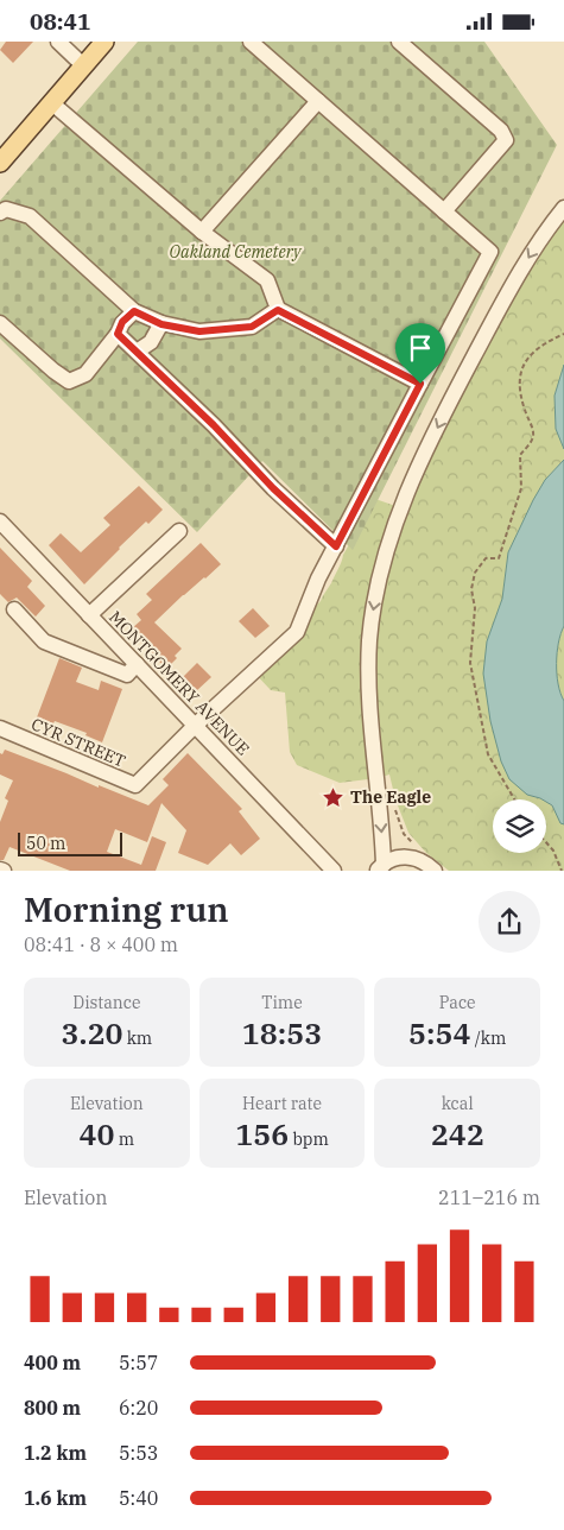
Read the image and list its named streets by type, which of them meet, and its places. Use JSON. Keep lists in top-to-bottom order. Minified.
{"streets":{"street":["MONTGOMERY AVENUE","CYR STREET"]},"crossings":[["MONTGOMERY AVENUE","CYR STREET"]],"parks":["Oakland Cemetery"],"places":{"place":["The Eagle"]},"scale_bar":"50 m","page":{"status":"08:41","scale":"50 m","heading":["Morning run","08:41 · 8 × 400 m"],"stats":[["Distance","3.20 km"],["Time","18:53"],["Pace","5:54 /km"],["Elevation","40 m"],["Heart rate","156 bpm"],["kcal","242"]],"chart":["Elevation","211–216 m"],"list":[{"name":"400 m","note":"5:57"},{"name":"800 m","note":"6:20"},{"name":"1.2 km","note":"5:53"},{"name":"1.6 km","note":"5:40"}]}}
